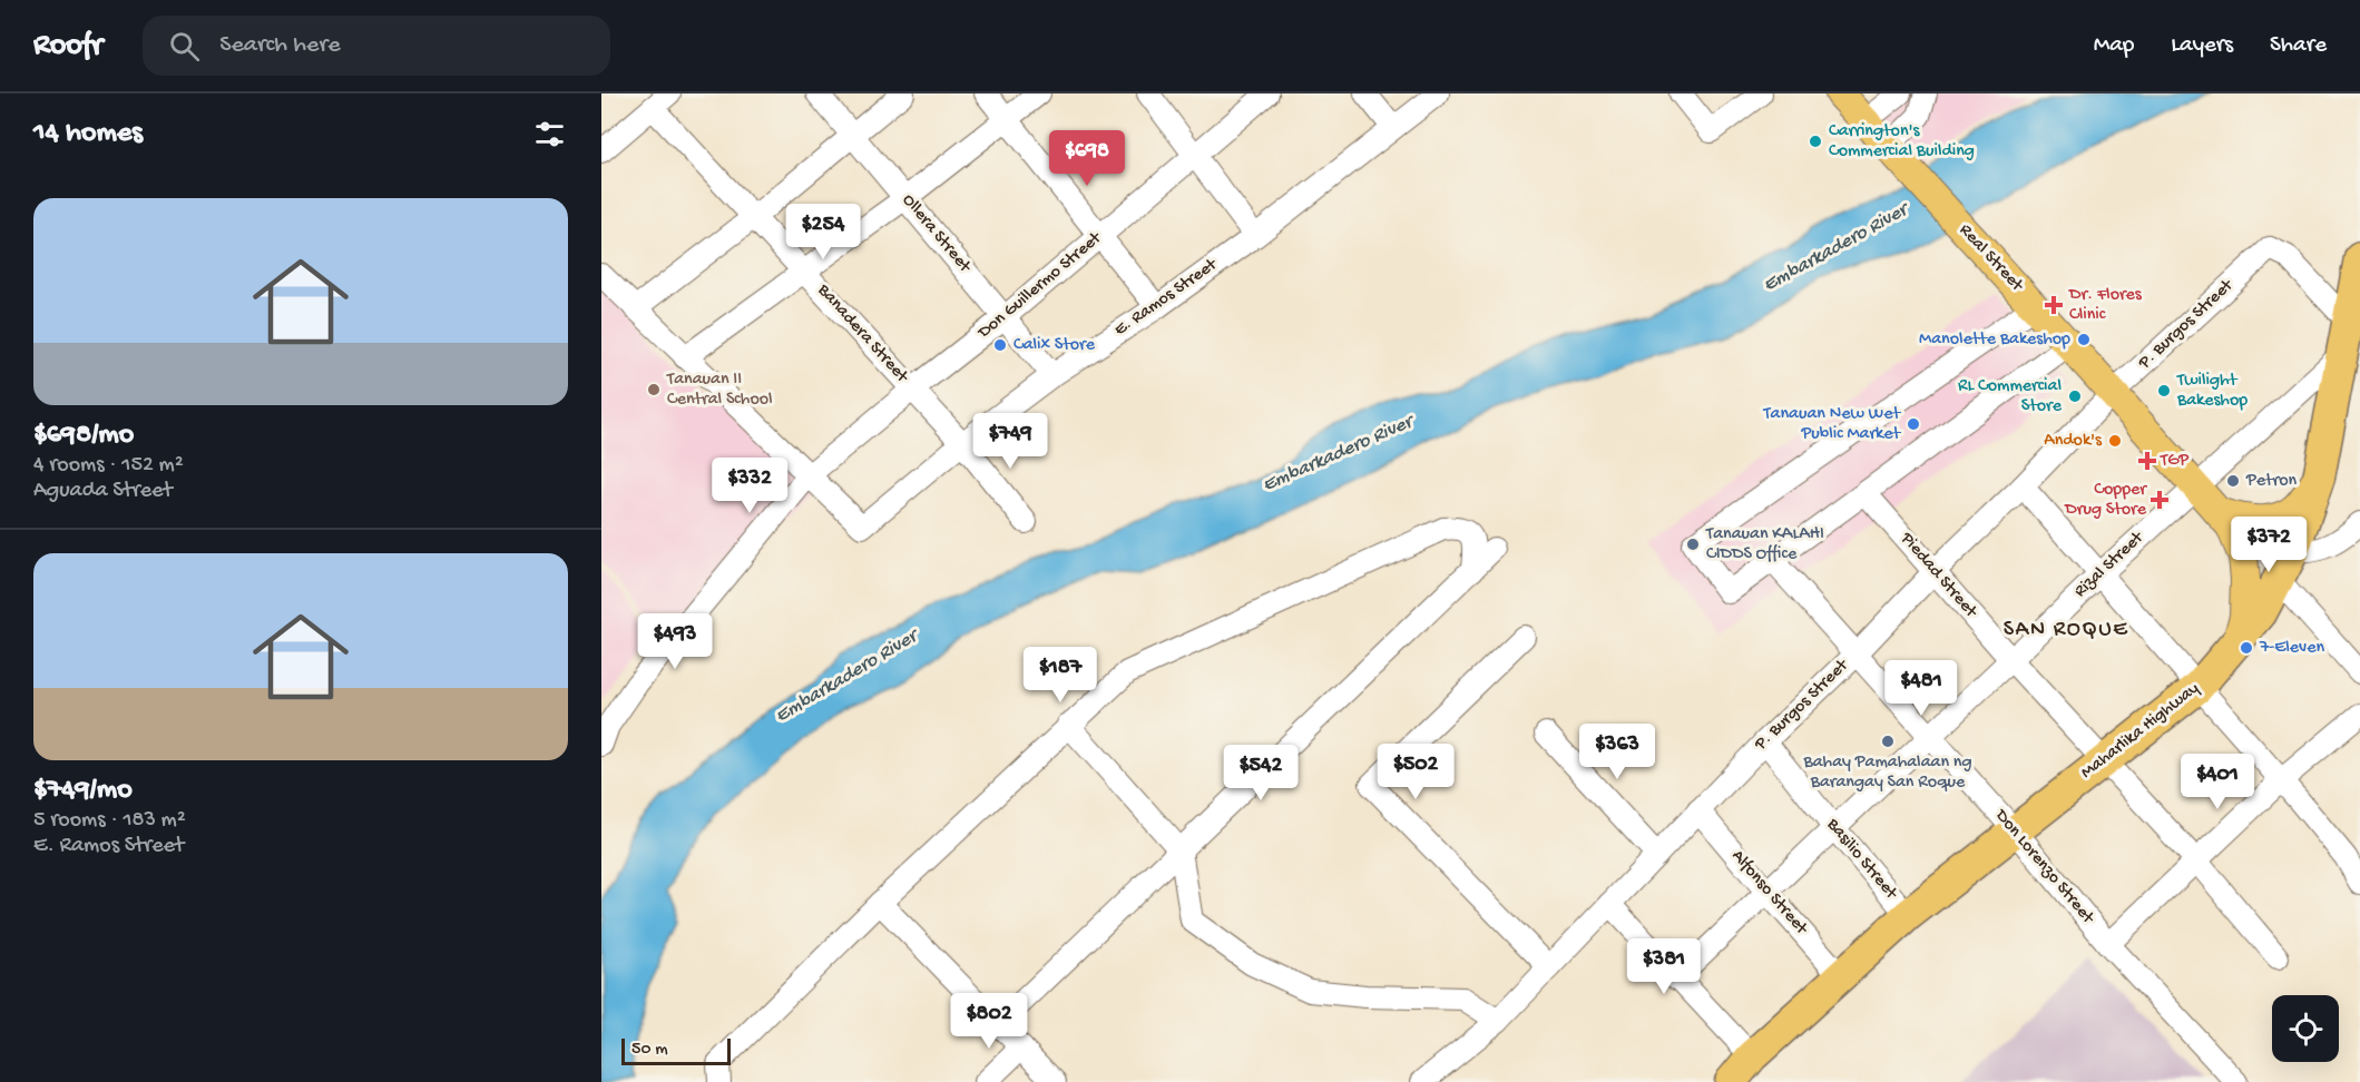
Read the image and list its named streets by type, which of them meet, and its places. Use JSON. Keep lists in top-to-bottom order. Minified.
{"streets":{"highway":["Maharlika Highway"],"main road":["Real Street"],"street":["Ollera Street","Don Guillermo Street","E. Ramos Street","P. Burgos Street","Banadera Street","Rizal Street","Piedad Street","Basilio Street","Don Lorenzo Street","Alfonso Street"]},"crossings":[["Ollera Street","Don Guillermo Street"],["Ollera Street","E. Ramos Street"],["Real Street","P. Burgos Street"],["Real Street","Rizal Street"],["Real Street","Maharlika Highway"],["Don Guillermo Street","E. Ramos Street"],["Don Guillermo Street","Banadera Street"],["E. Ramos Street","Banadera Street"],["P. Burgos Street","Rizal Street"],["P. Burgos Street","Piedad Street"],["P. Burgos Street","Maharlika Highway"],["P. Burgos Street","Basilio Street"],["P. Burgos Street","Don Lorenzo Street"],["P. Burgos Street","Alfonso Street"],["Rizal Street","Piedad Street"],["Rizal Street","Maharlika Highway"],["Rizal Street","Basilio Street"],["Rizal Street","Don Lorenzo Street"],["Rizal Street","Alfonso Street"],["Piedad Street","Maharlika Highway"],["Maharlika Highway","Basilio Street"],["Maharlika Highway","Don Lorenzo Street"],["Maharlika Highway","Alfonso Street"]],"districts":["SAN ROQUE"],"water":["Embarkadero River"],"places":{"other":["Carrington's Commercial Building","Manolette Bakeshop","Calix Store","Tanauan II Central School","Twilight Bakeshop","RL Commercial Store","Tanauan New Wet Public Market","Andok's","Petron","Tanauan KALAHI CIDDS Office","7-Eleven","Bahay Pamahalaan ng Barangay San Roque"],"health":["Dr. Flores Clinic","TGP","Copper Drug Store"]},"scale_bar":"50 m","page":{"header":"Roofr","search":"Search here","nav":["Map","Layers","Share"],"heading":"14 homes","price":["$698","$254","$749","$332","$372","$493","$187","$481","$363","$502","$542","$401","$381","$802"],"list":[{"name":"$698/mo","note":"4 rooms · 152 m² · Aguada Street"},{"name":"$749/mo","note":"5 rooms · 183 m² · E. Ramos Street"}],"scale":"50 m"}}
